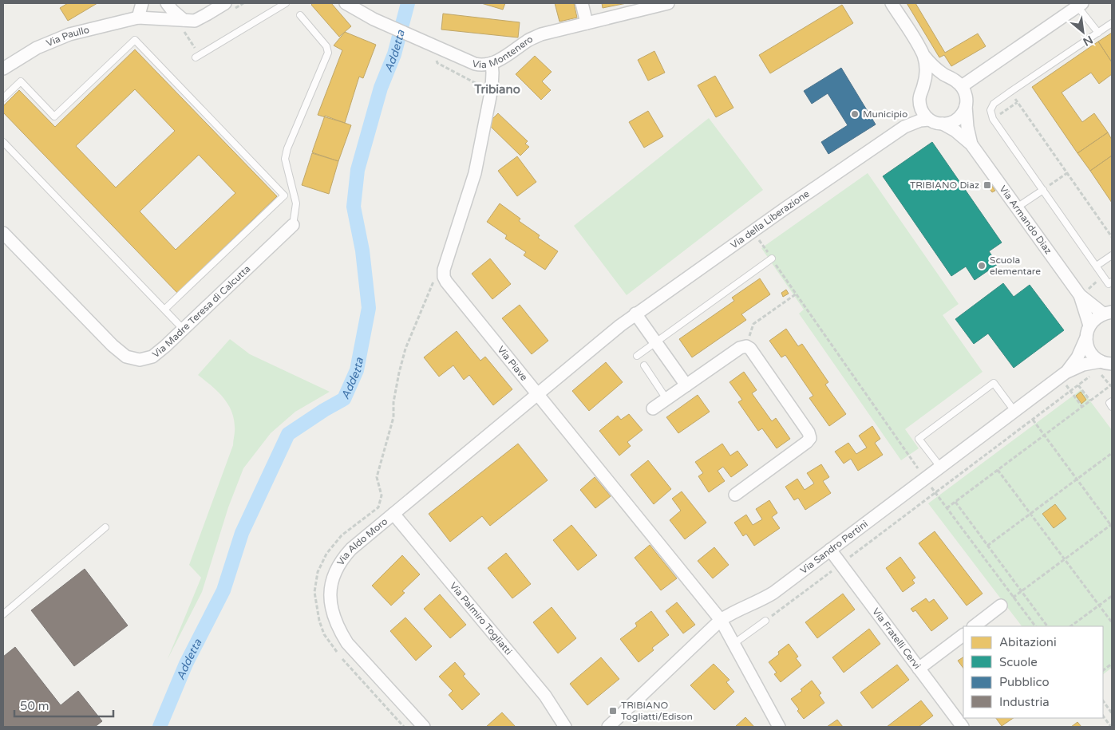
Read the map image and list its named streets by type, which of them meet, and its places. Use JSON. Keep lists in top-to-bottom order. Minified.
{"streets":{"street":["Via Paullo","Via Montenero","Via della Liberazione","Via Armando Diaz","Via Madre Teresa di Calcutta","Via Piave","Via Aldo Moro","Via Sandro Pertini","Via Palmiro Togliatti","Via Fratelli Cervi"]},"crossings":[["Via Montenero","Via Piave"],["Via della Liberazione","Via Armando Diaz"],["Via della Liberazione","Via Piave"],["Via della Liberazione","Via Aldo Moro"],["Via Armando Diaz","Via Sandro Pertini"],["Via Piave","Via Aldo Moro"],["Via Piave","Via Sandro Pertini"],["Via Aldo Moro","Via Palmiro Togliatti"],["Via Sandro Pertini","Via Fratelli Cervi"]],"districts":["Tribiano"],"water":["Addetta"],"places":{"other":["Municipio","Scuola elementare"],"transit":["TRIBIANO Diaz","TRIBIANO Togliatti/Edison"]},"legend":["Abitazioni","Scuole","Pubblico","Industria"],"scale_bar":"50 m","north":"bottom right"}
